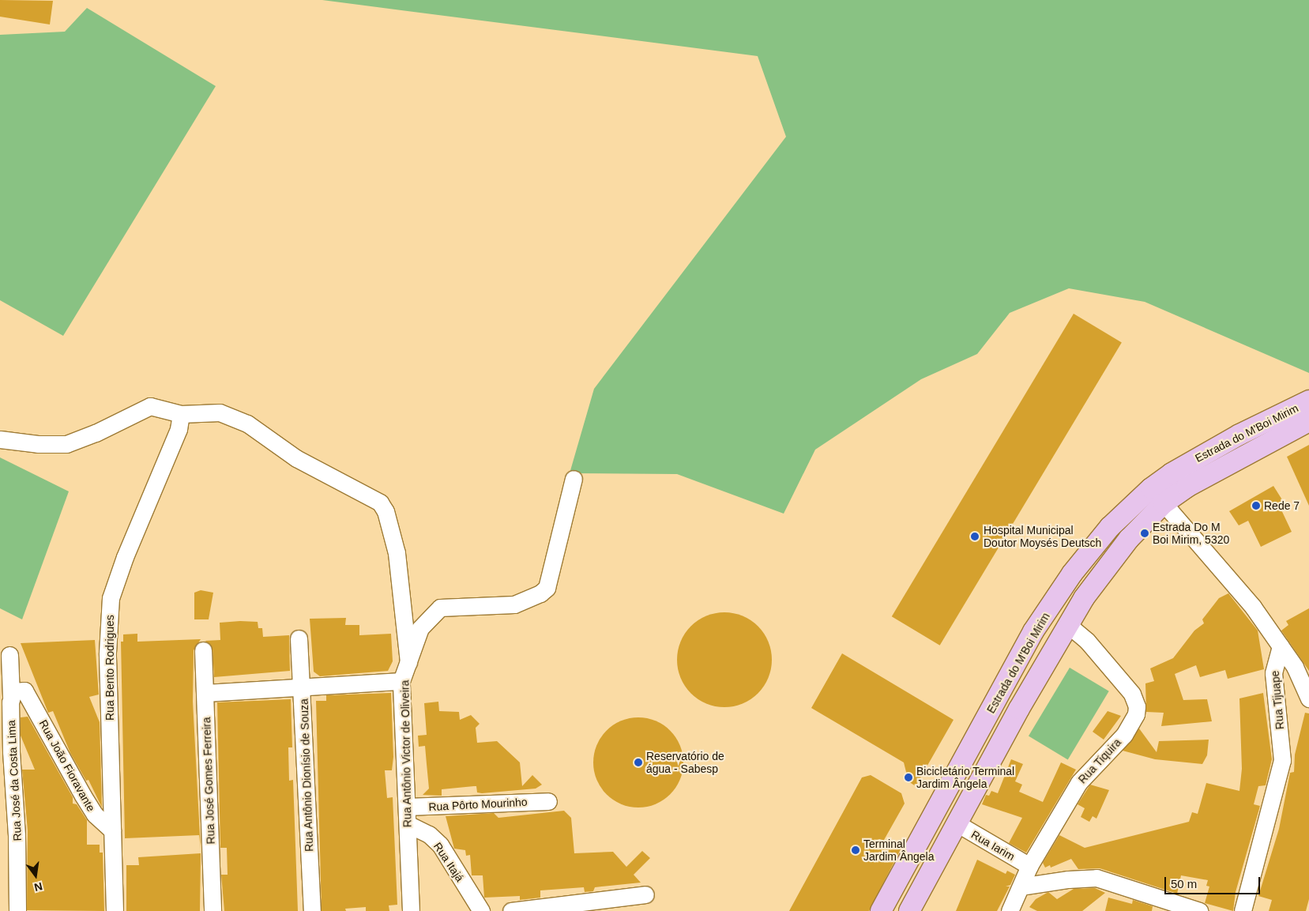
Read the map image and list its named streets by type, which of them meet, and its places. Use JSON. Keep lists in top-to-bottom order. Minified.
{"streets":{"main road":["Estrada do M'Boi Mirim"],"street":["Rua Bento Rodrigues","Rua Tijuape","Rua Antônio Victor de Oliveira","Rua Tiquira","Rua João Fioravante","Rua Antônio Dionísio de Souza","Rua José da Costa Lima","Rua José Gomes Ferreira","Rua Pôrto Mourinho","Rua Iarim","Rua Itajá"]},"crossings":[["Estrada do M'Boi Mirim","Rua Tiquira"],["Estrada do M'Boi Mirim","Rua Iarim"],["Rua Bento Rodrigues","Rua João Fioravante"],["Rua Antônio Victor de Oliveira","Rua Pôrto Mourinho"],["Rua Antônio Victor de Oliveira","Rua Itajá"],["Rua Tiquira","Rua Iarim"],["Rua João Fioravante","Rua José da Costa Lima"]],"places":["Rede 7","Estrada Do M Boi Mirim, 5320","Hospital Municipal Doutor Moysés Deutsch","Reservatório de água - Sabesp","Bicicletário Terminal Jardim Ângela","Terminal Jardim Ângela"],"scale_bar":"50 m","north":"bottom"}
